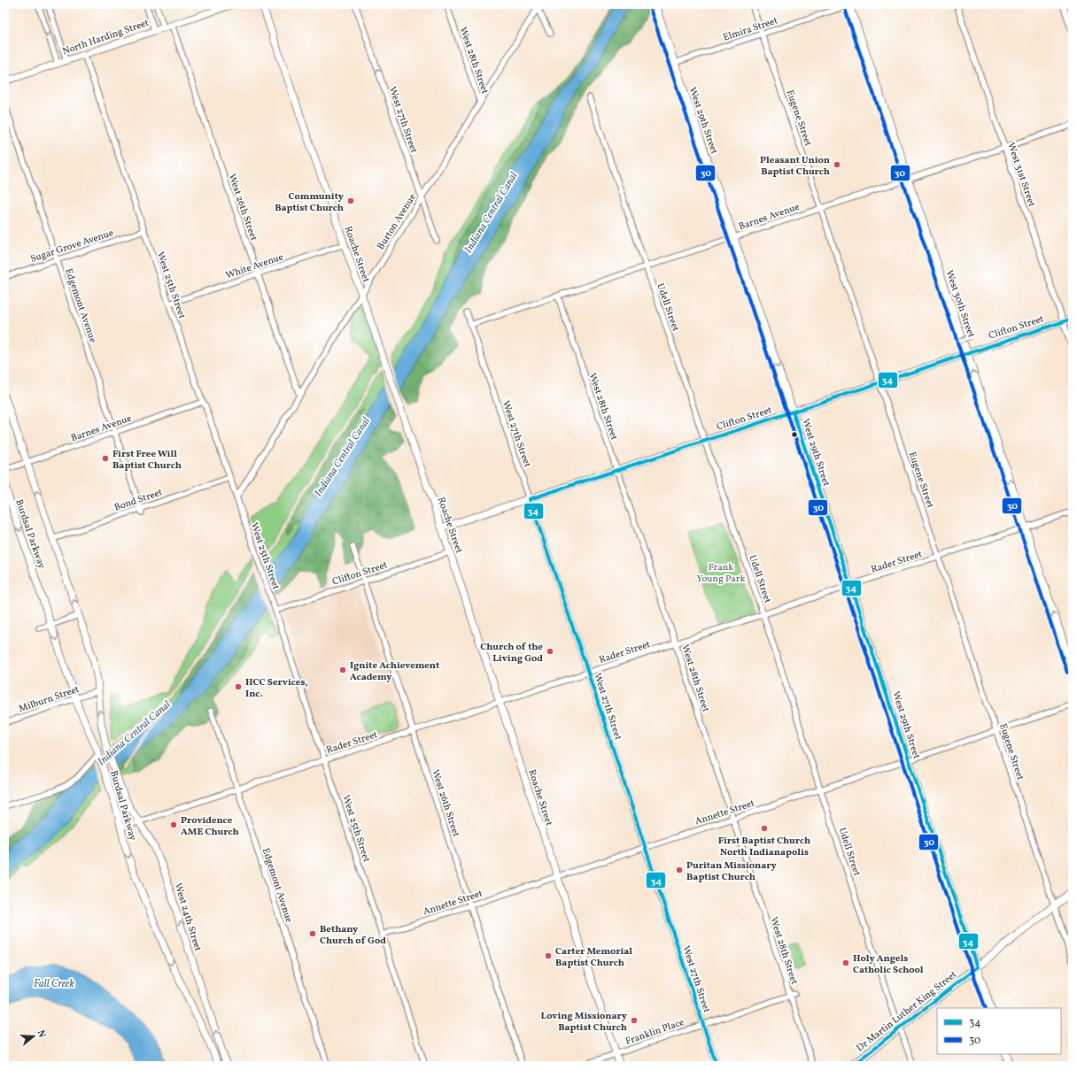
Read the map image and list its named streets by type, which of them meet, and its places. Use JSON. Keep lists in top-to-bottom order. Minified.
{"streets":{"main road":["West 29th Street","West 30th Street","Dr Martin Luther King Street"],"street":["Elmira Street","North Harding Street","West 28th Street","Eugene Street","West 27th Street","West 31st Street","West 26th Street","Barnes Avenue","Burton Avenue","Sugar Grove Avenue","Roache Street","White Avenue","West 25th Street","Edgemont Avenue","Udell Street","Clifton Street","Bond Street","Burdsal Parkway","Rader Street","Milburn Street","Annette Street","West 24th Street","Franklin Place"]},"crossings":[["Elmira Street","Eugene Street"],["Elmira Street","West 29th Street"],["Elmira Street","West 30th Street"],["North Harding Street","West 26th Street"],["North Harding Street","West 25th Street"],["West 28th Street","Barnes Avenue"],["West 28th Street","Burton Avenue"],["West 28th Street","Clifton Street"],["West 28th Street","Rader Street"],["West 28th Street","Annette Street"],["West 28th Street","Franklin Place"],["Eugene Street","Barnes Avenue"],["Eugene Street","Clifton Street"],["Eugene Street","Rader Street"],["Eugene Street","Annette Street"],["Eugene Street","Dr Martin Luther King Street"],["West 27th Street","Barnes Avenue"],["West 27th Street","Burton Avenue"],["West 27th Street","Clifton Street"],["West 27th Street","Rader Street"],["West 27th Street","Annette Street"],["West 27th Street","Franklin Place"],["West 29th Street","Barnes Avenue"],["West 29th Street","Clifton Street"],["West 29th Street","Rader Street"],["West 29th Street","Annette Street"],["West 29th Street","Dr Martin Luther King Street"],["West 31st Street","Barnes Avenue"],["West 31st Street","Clifton Street"],["West 26th Street","Burton Avenue"],["West 26th Street","White Avenue"],["West 26th Street","Clifton Street"],["West 26th Street","Rader Street"],["West 26th Street","Annette Street"],["Barnes Avenue","West 25th Street"],["Barnes Avenue","West 30th Street"],["Barnes Avenue","Edgemont Avenue"],["Barnes Avenue","Udell Street"],["Barnes Avenue","Burdsal Parkway"],["Burton Avenue","Roache Street"],["Burton Avenue","West 25th Street"],["Sugar Grove Avenue","West 25th Street"],["Sugar Grove Avenue","Edgemont Avenue"],["Roache Street","White Avenue"],["Roache Street","Clifton Street"],["Roache Street","Rader Street"],["Roache Street","Annette Street"],["Roache Street","Franklin Place"],["White Avenue","West 25th Street"],["West 25th Street","Clifton Street"],["West 25th Street","Bond Street"],["West 25th Street","Rader Street"],["West 25th Street","Annette Street"],["West 30th Street","Clifton Street"],["West 30th Street","Rader Street"],["Edgemont Avenue","Bond Street"],["Edgemont Avenue","Rader Street"],["Udell Street","Clifton Street"],["Udell Street","Rader Street"],["Udell Street","Annette Street"],["Udell Street","Dr Martin Luther King Street"],["Bond Street","Burdsal Parkway"],["Burdsal Parkway","Rader Street"],["Burdsal Parkway","Milburn Street"],["Burdsal Parkway","West 24th Street"],["Rader Street","West 24th Street"]],"one_way":["West 30th Street","West 24th Street"],"water":["Indiana Central Canal","Fall Creek"],"parks":["Frank Young Park"],"places":["Pleasant Union Baptist Church","Community Baptist Church","First Free Will Baptist Church","Church of the Living God","Ignite Achievement Academy","HCC Services, Inc.","Providence AME Church","First Baptist Church North Indianapolis","Puritan Missionary Baptist Church","Bethany Church of God","Carter Memorial Baptist Church","Holy Angels Catholic School","Loving Missionary Baptist Church"],"lines":["transit line 30","transit line 34"],"legend":["34","30"],"north":"right"}
